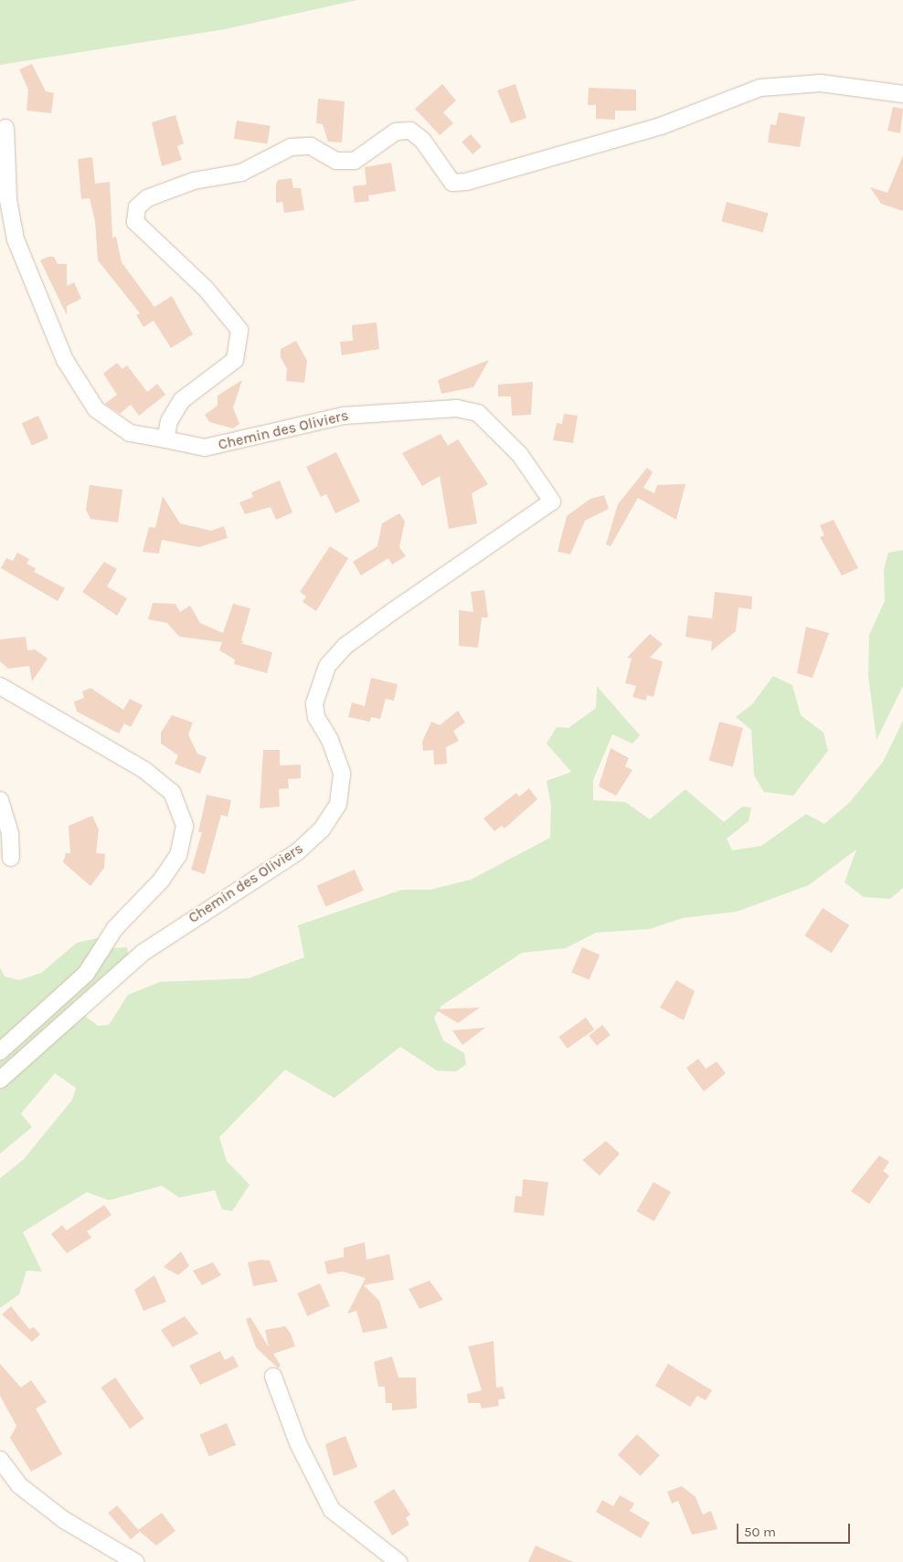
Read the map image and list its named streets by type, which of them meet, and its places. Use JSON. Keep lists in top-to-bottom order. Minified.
{"streets":{"street":["Chemin des Oliviers"]},"scale_bar":"50 m"}
